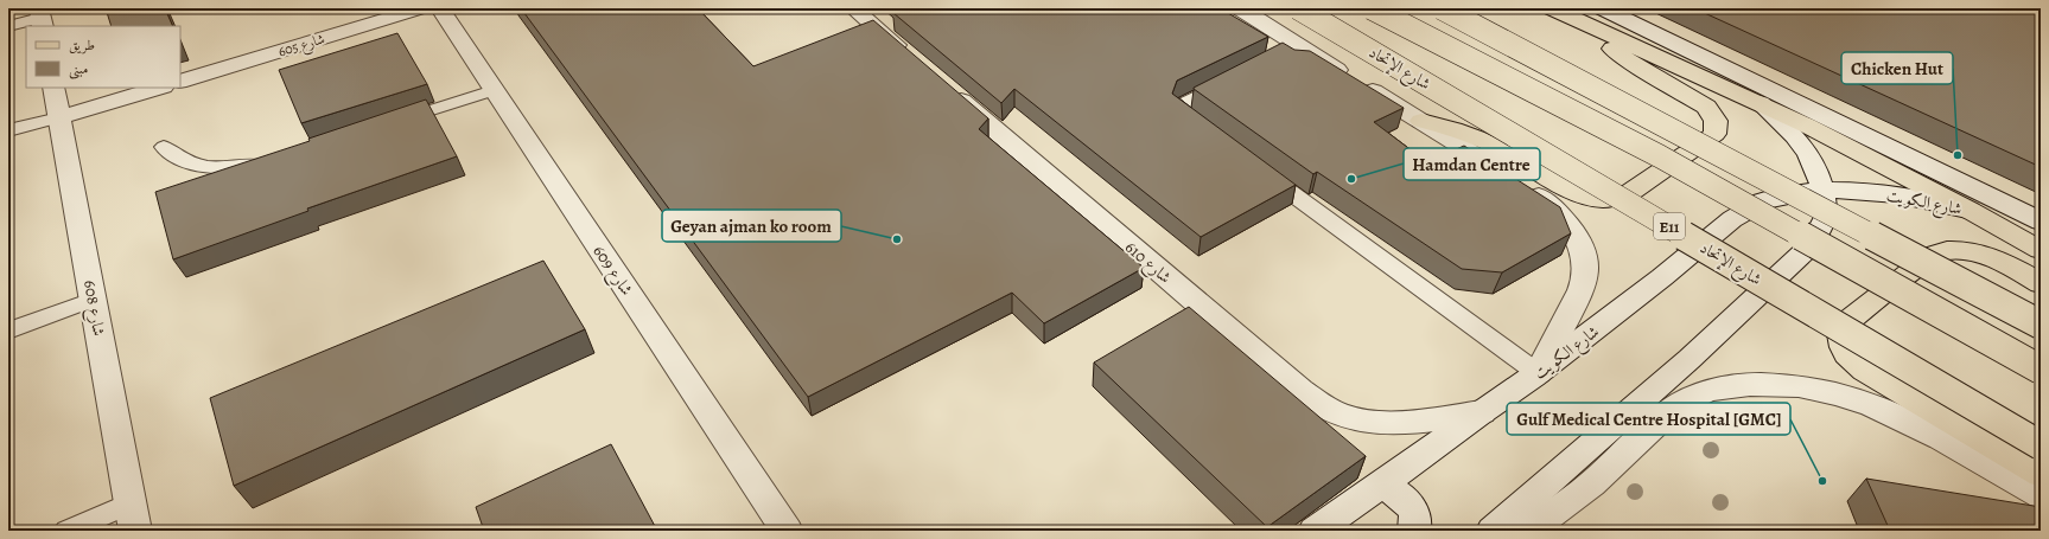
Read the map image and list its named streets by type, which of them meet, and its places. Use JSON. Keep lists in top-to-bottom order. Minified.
{"streets":{"main road":["شارع الإتحاد","E11"],"street":["شارع 605","شارع الكويت","شارع 610","شارع 609","شارع 608"]},"crossings":[["شارع الكويت","شارع 610"]],"places":["Chicken Hut","Hamdan Centre","Geyan ajman ko room","Gulf Medical Centre Hospital [GMC]"],"legend":["طريق","مبنى"]}
